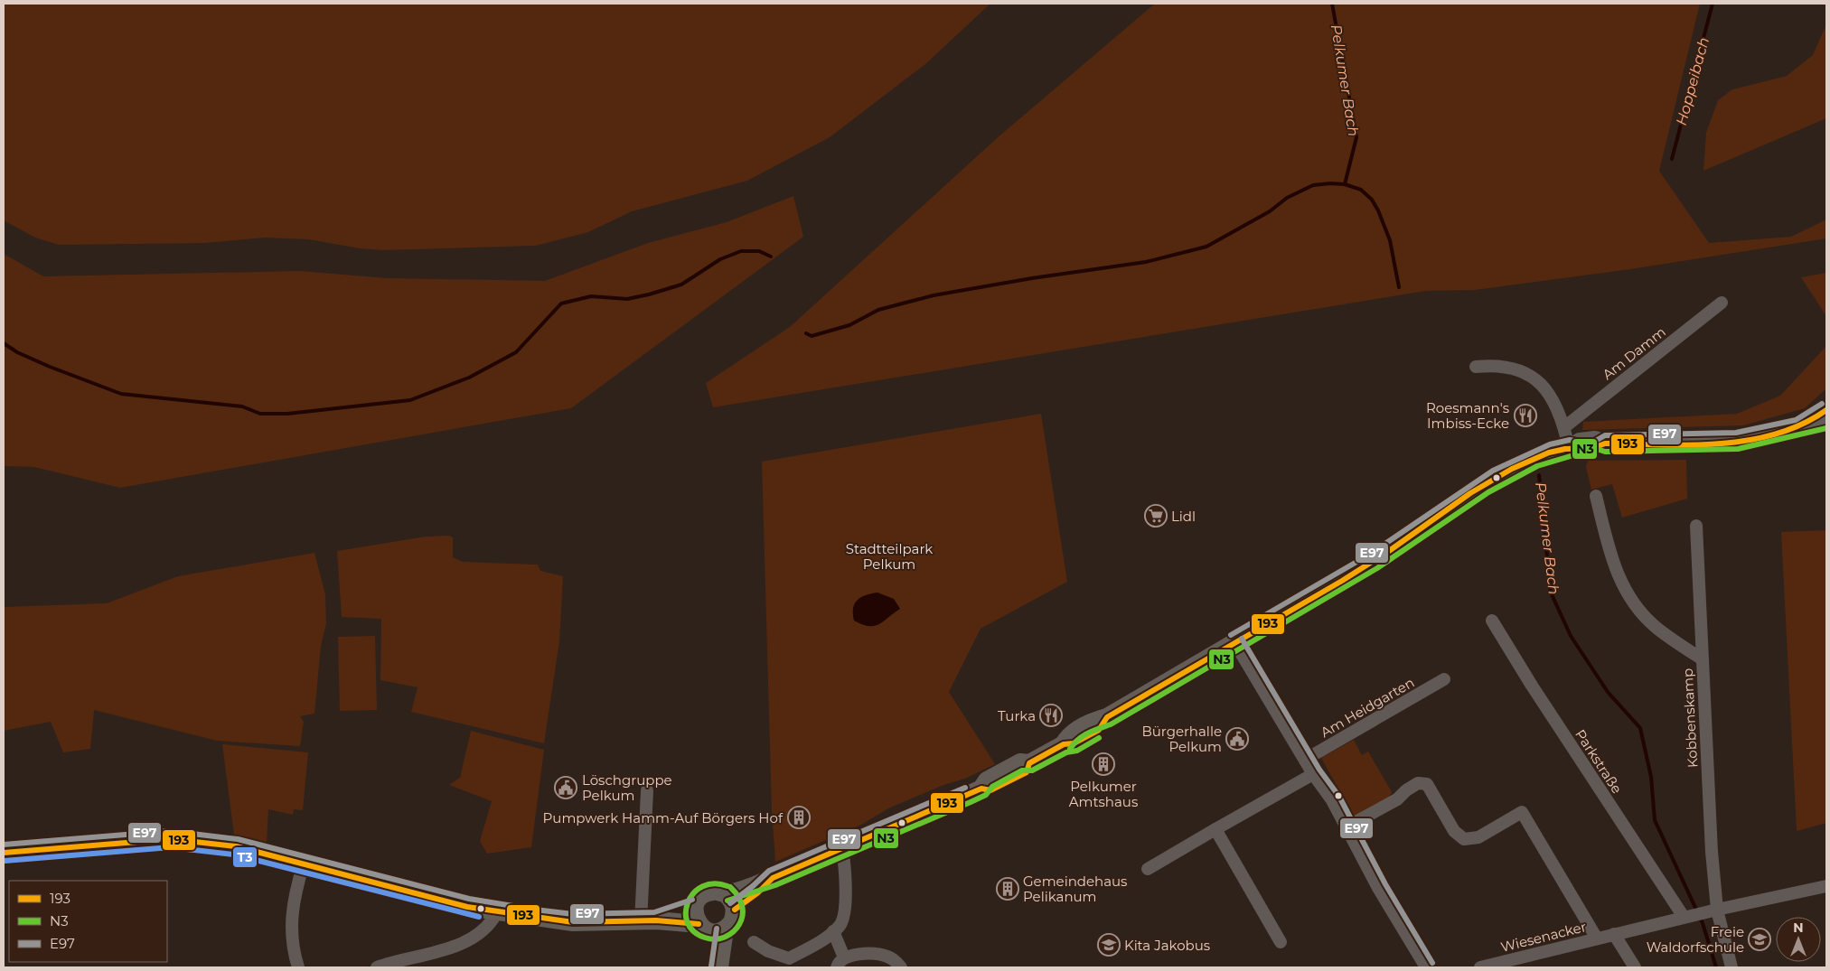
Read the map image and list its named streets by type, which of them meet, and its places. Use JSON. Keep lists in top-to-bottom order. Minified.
{"streets":{"street":["Am Damm","Am Heidgarten","Kobbenskamp","Parkstraße","Wiesenacker"]},"crossings":[["Kobbenskamp","Wiesenacker"],["Parkstraße","Wiesenacker"]],"water":["Pelkumer Bach","Hoppeibach"],"parks":["Stadtteilpark Pelkum"],"places":{"restaurant":["Roesmann's Imbiss-Ecke","Turka"],"supermarket":["Lidl"],"public building":["Bürgerhalle Pelkum","Löschgruppe Pelkum"],"building":["Pelkumer Amtshaus","Pumpwerk Hamm-Auf Börgers Hof","Gemeindehaus Pelikanum"],"school or university":["Freie Waldorfschule","Kita Jakobus"]},"lines":["transit line E97","transit line 193","transit line N3","transit line T3"],"legend":["193","N3","E97"],"north":"top"}
